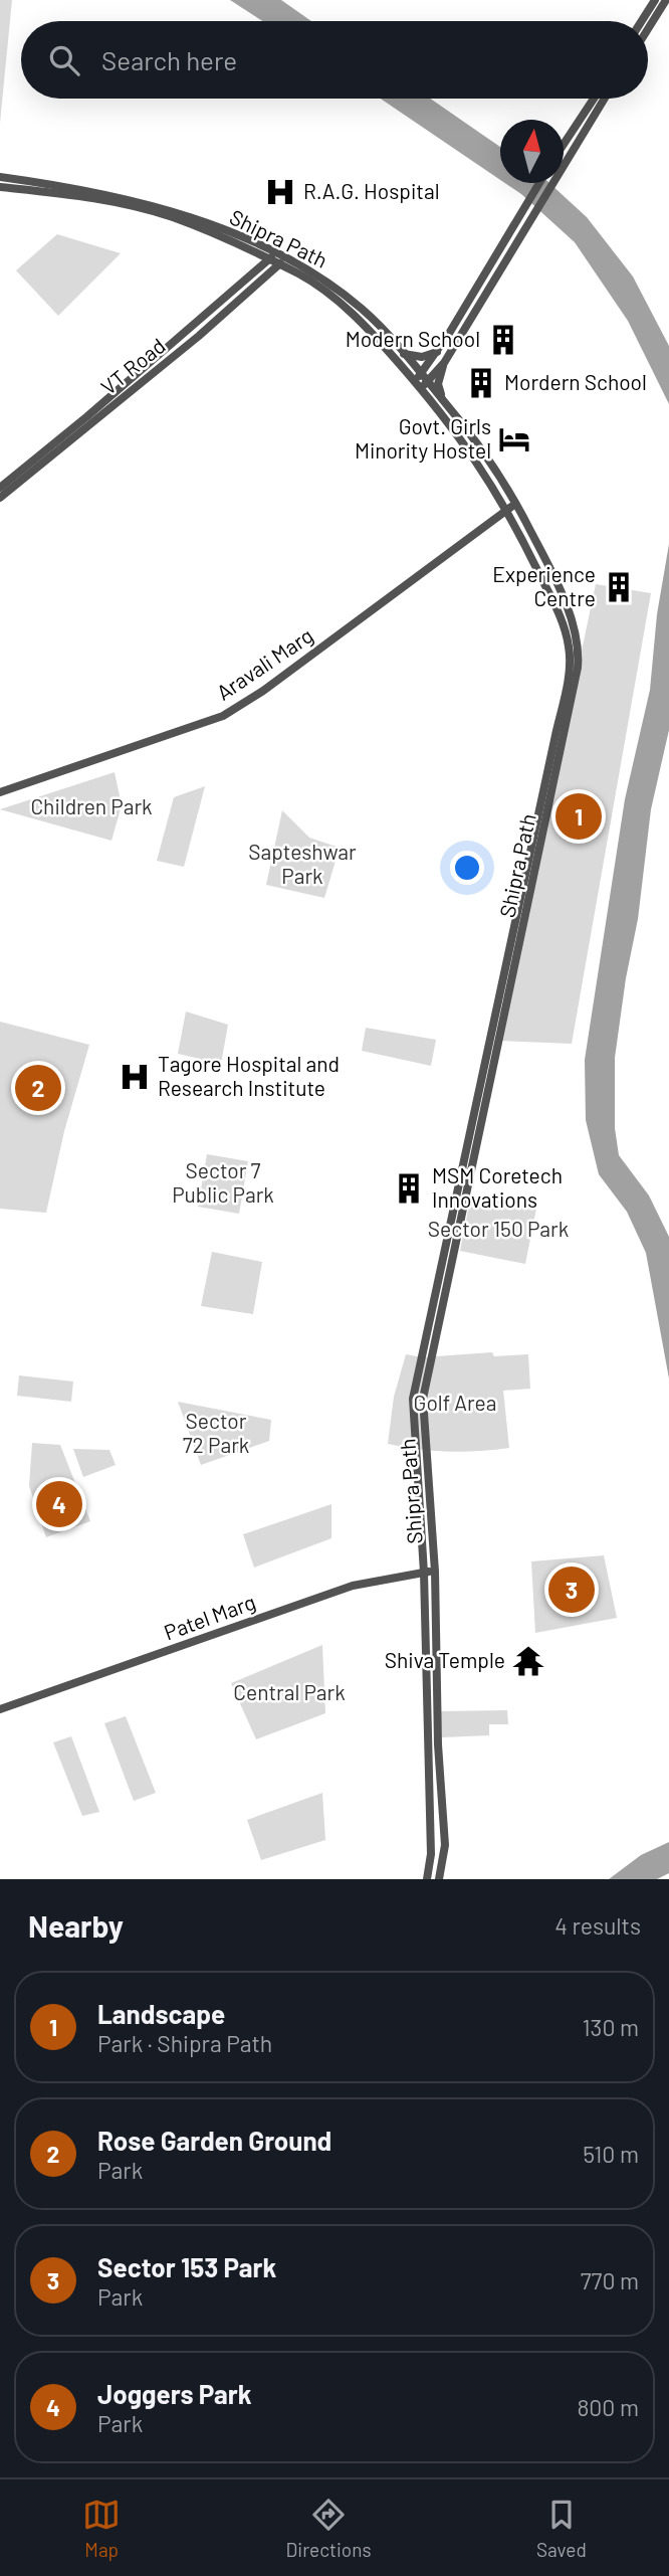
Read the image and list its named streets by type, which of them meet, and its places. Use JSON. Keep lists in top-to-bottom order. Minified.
{"streets":{"street":["Shipra Path","VT Road","Aravali Marg","Patel Marg"]},"crossings":[["Shipra Path","VT Road"],["Shipra Path","Aravali Marg"],["Shipra Path","Patel Marg"]],"parks":["Children Park","Sapteshwar Park","Sector 7 Public Park","Sector 150 Park","Golf Area","Sector 72 Park","Central Park"],"places":{"hospital":["R.A.G. Hospital","Tagore Hospital and Research Institute"],"building":["Modern School","Mordern School","Experience Centre","MSM Coretech Innovations"],"hotel":["Govt. Girls Minority Hostel"],"temple":["Shiva Temple"]},"north":"top","page":{"search":"Search here","pins":["1","2","4","3"],"heading":["Nearby","4 results"],"list":[{"mark":"1","name":"Landscape","note":"Park · Shipra Path","value":"130 m"},{"mark":"2","name":"Rose Garden Ground","note":"Park","value":"510 m"},{"mark":"3","name":"Sector 153 Park","note":"Park","value":"770 m"},{"mark":"4","name":"Joggers Park","note":"Park","value":"800 m"}],"nav":["Map","Directions","Saved"]}}
